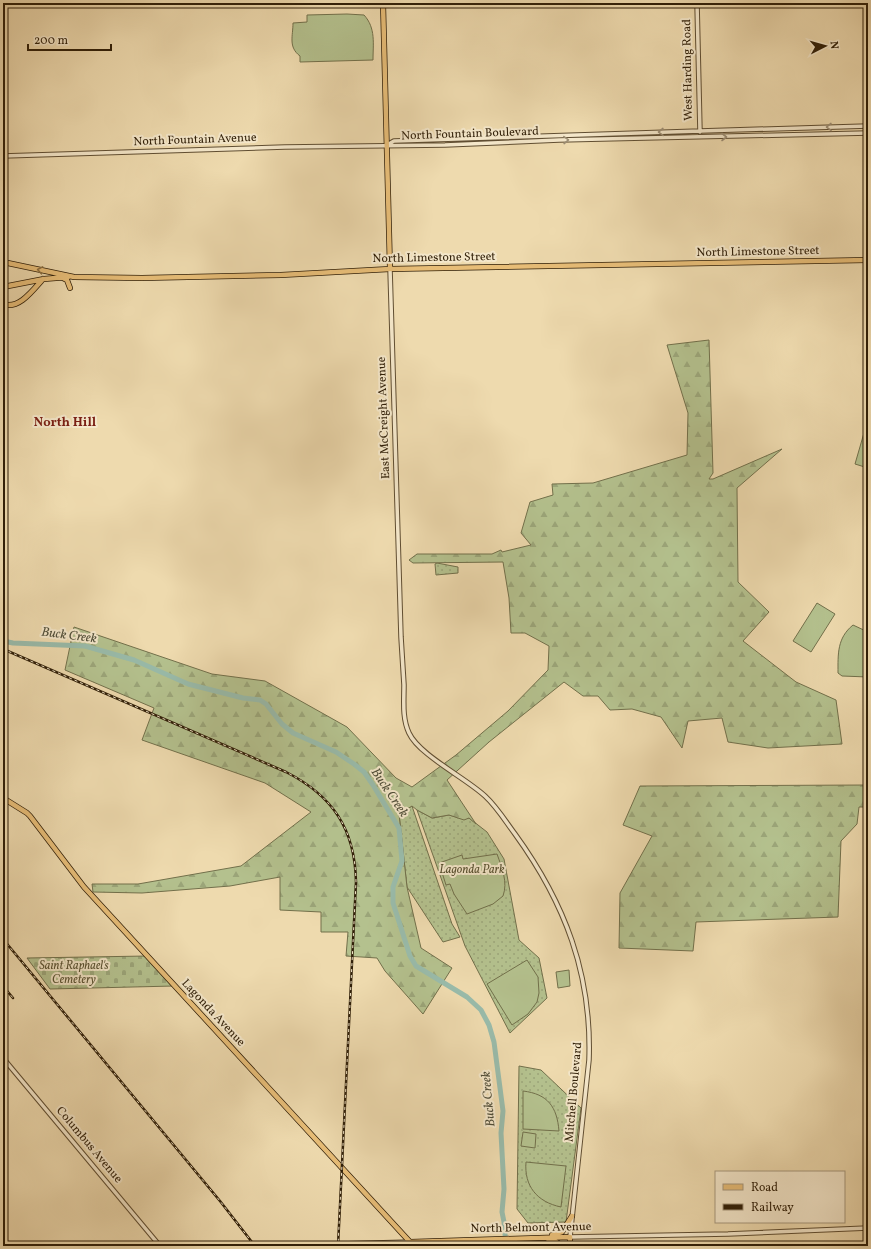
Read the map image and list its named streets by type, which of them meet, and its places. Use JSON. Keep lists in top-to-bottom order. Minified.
{"streets":{"main road":["North Limestone Street","East McCreight Avenue","Lagonda Avenue","Mitchell Boulevard","North Belmont Avenue"],"street":["West Harding Road","North Fountain Boulevard","North Fountain Avenue","Columbus Avenue"]},"crossings":[["West Harding Road","North Fountain Boulevard"],["North Fountain Boulevard","North Fountain Avenue"],["North Fountain Boulevard","East McCreight Avenue"],["North Fountain Avenue","East McCreight Avenue"],["North Limestone Street","East McCreight Avenue"],["East McCreight Avenue","Mitchell Boulevard"],["Lagonda Avenue","North Belmont Avenue"],["Mitchell Boulevard","North Belmont Avenue"]],"districts":["North Hill"],"water":["Buck Creek"],"parks":["Lagonda Park","Saint Raphael's Cemetery"],"legend":["Road","Railway"],"scale_bar":"200 m","north":"right"}
